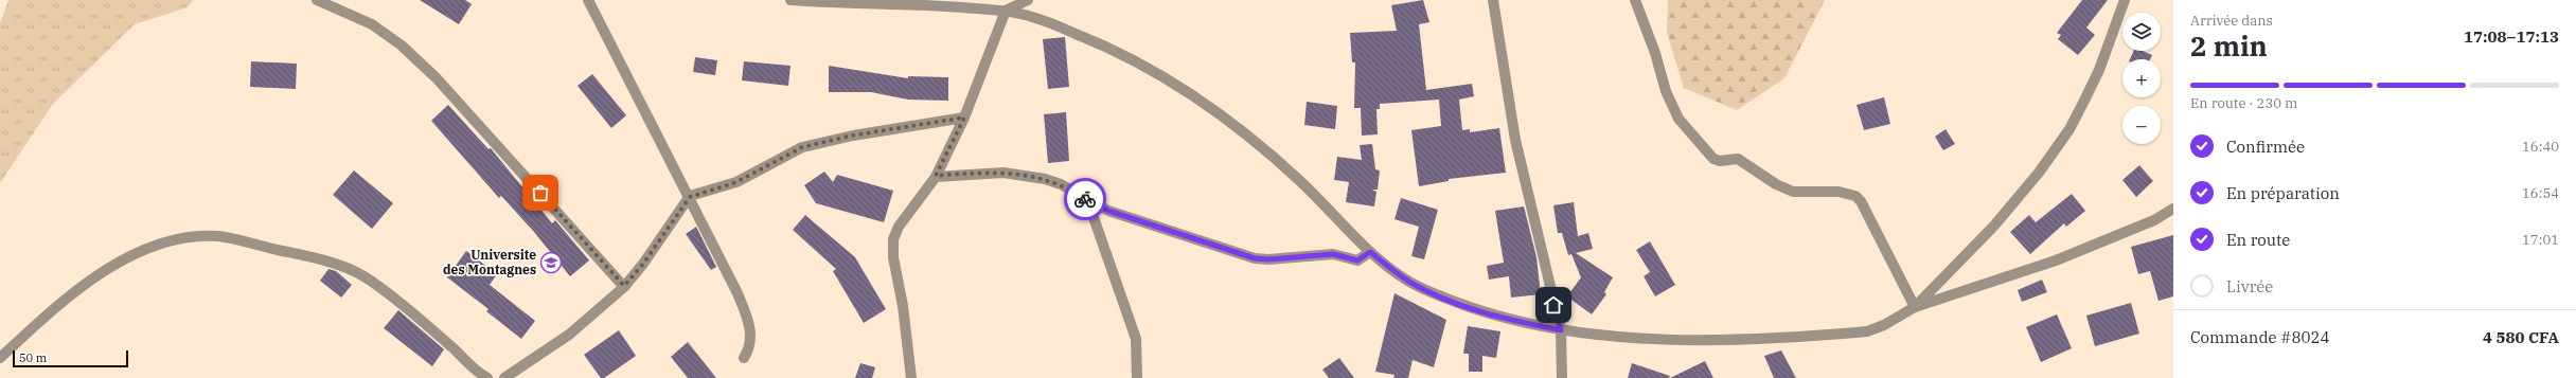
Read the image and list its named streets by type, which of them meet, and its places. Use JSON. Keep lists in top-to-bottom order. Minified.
{"places":{"school or university":["Universite des Montagnes"]},"scale_bar":"50 m","page":{"heading":["2 min","Arrivée dans","17:08–17:13"],"panel":["Commande #8024","4 580 CFA"],"map_buttons":["+","−"],"bar":"En route · 230 m","list":[["Confirmée","16:40"],["En préparation","16:54"],["En route","17:01"],"Livrée"],"scale":"50 m"}}
